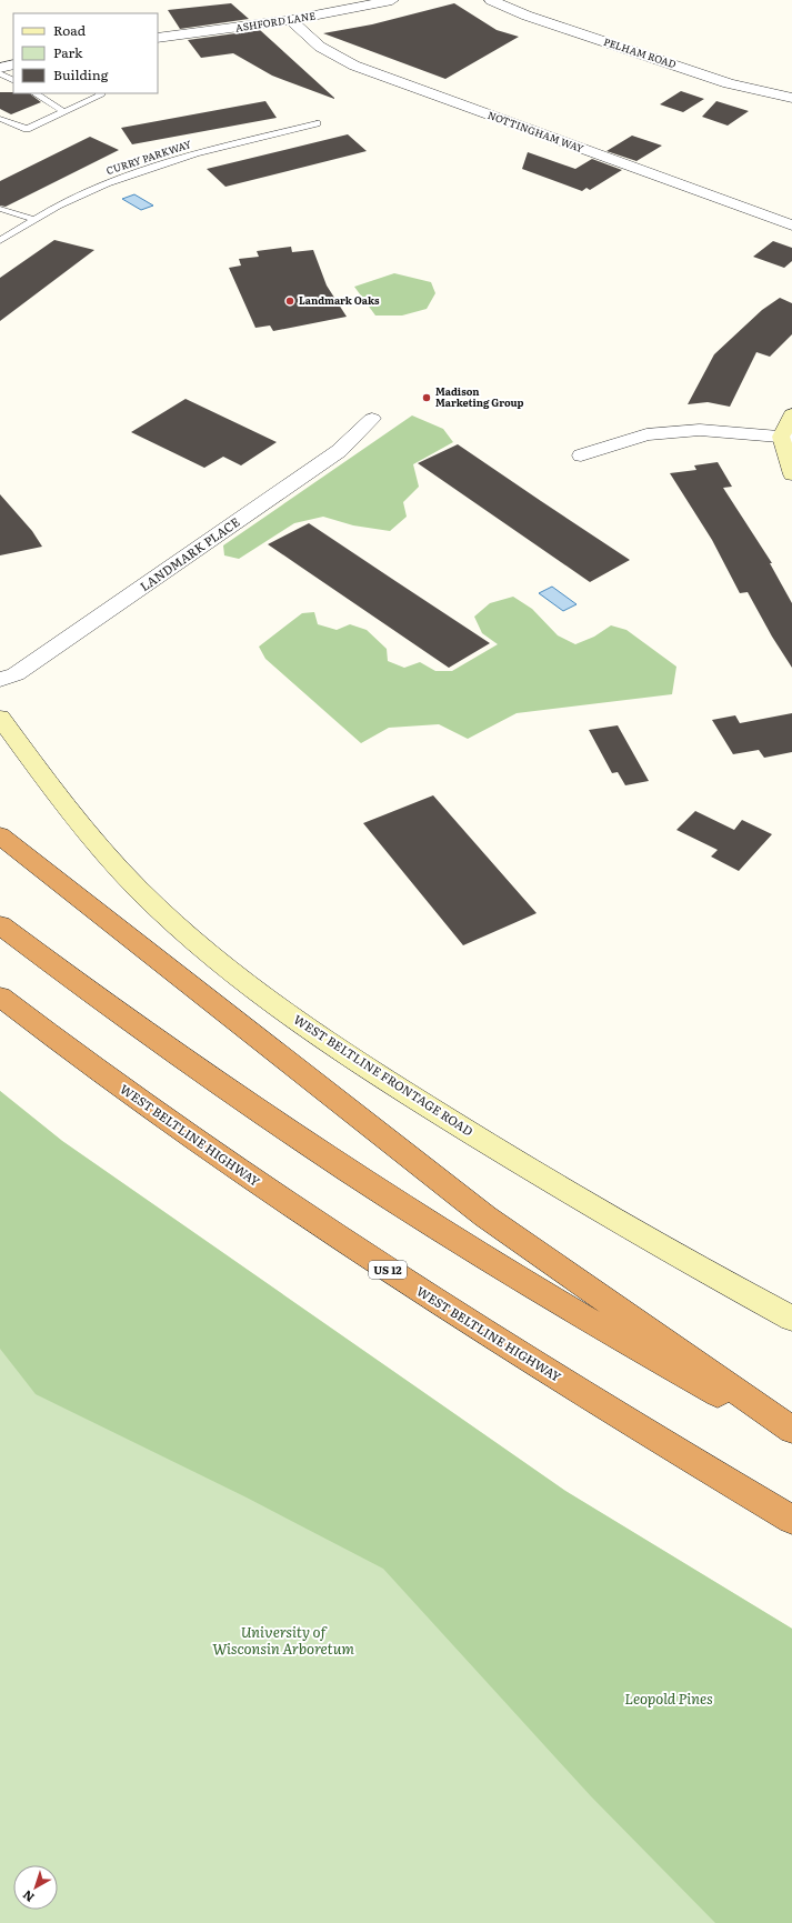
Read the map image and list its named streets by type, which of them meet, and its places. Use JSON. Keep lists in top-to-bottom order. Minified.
{"streets":{"highway":["WEST BELTLINE HIGHWAY","US 12"],"street":["ASHFORD LANE","PELHAM ROAD","NOTTINGHAM WAY","LANDMARK PLACE","WEST BELTLINE FRONTAGE ROAD"],"lane":["CURRY PARKWAY"]},"crossings":[["ASHFORD LANE","NOTTINGHAM WAY"]],"parks":["University of Wisconsin Arboretum","Leopold Pines"],"places":["Landmark Oaks","Madison Marketing Group"],"legend":["Road","Park","Building"],"north":"bottom left"}
